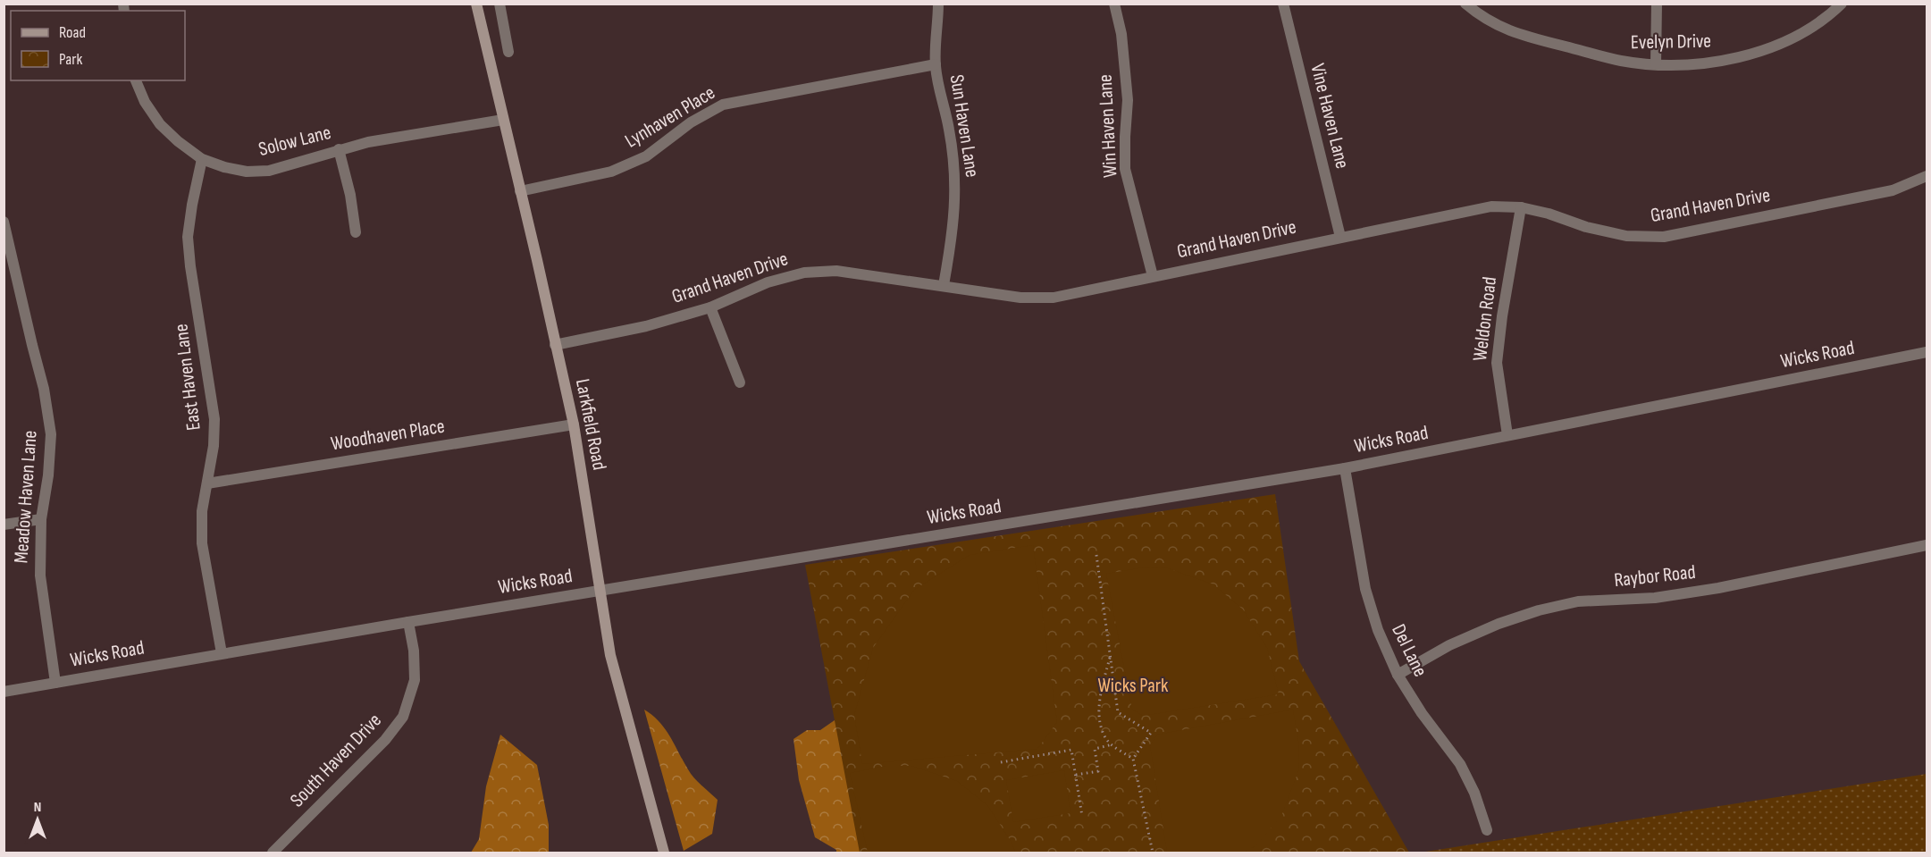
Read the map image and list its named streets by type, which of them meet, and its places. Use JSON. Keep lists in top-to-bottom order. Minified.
{"streets":{"main road":["Larkfield Road"],"street":["Evelyn Drive","Vine Haven Lane","Lynhaven Place","Sun Haven Lane","Win Haven Lane","Solow Lane","Grand Haven Drive","Weldon Road","Wicks Road","East Haven Lane","Woodhaven Place","Meadow Haven Lane","Raybor Road","Del Lane","South Haven Drive"]},"crossings":[["Vine Haven Lane","Grand Haven Drive"],["Lynhaven Place","Sun Haven Lane"],["Lynhaven Place","Larkfield Road"],["Sun Haven Lane","Grand Haven Drive"],["Win Haven Lane","Grand Haven Drive"],["Solow Lane","East Haven Lane"],["Solow Lane","Larkfield Road"],["Grand Haven Drive","Weldon Road"],["Grand Haven Drive","Larkfield Road"],["Weldon Road","Wicks Road"],["Wicks Road","East Haven Lane"],["Wicks Road","Larkfield Road"],["Wicks Road","Meadow Haven Lane"],["Wicks Road","Del Lane"],["Wicks Road","South Haven Drive"],["East Haven Lane","Woodhaven Place"],["Larkfield Road","Woodhaven Place"],["Raybor Road","Del Lane"]],"parks":["Wicks Park"],"legend":["Road","Park"],"north":"top"}
